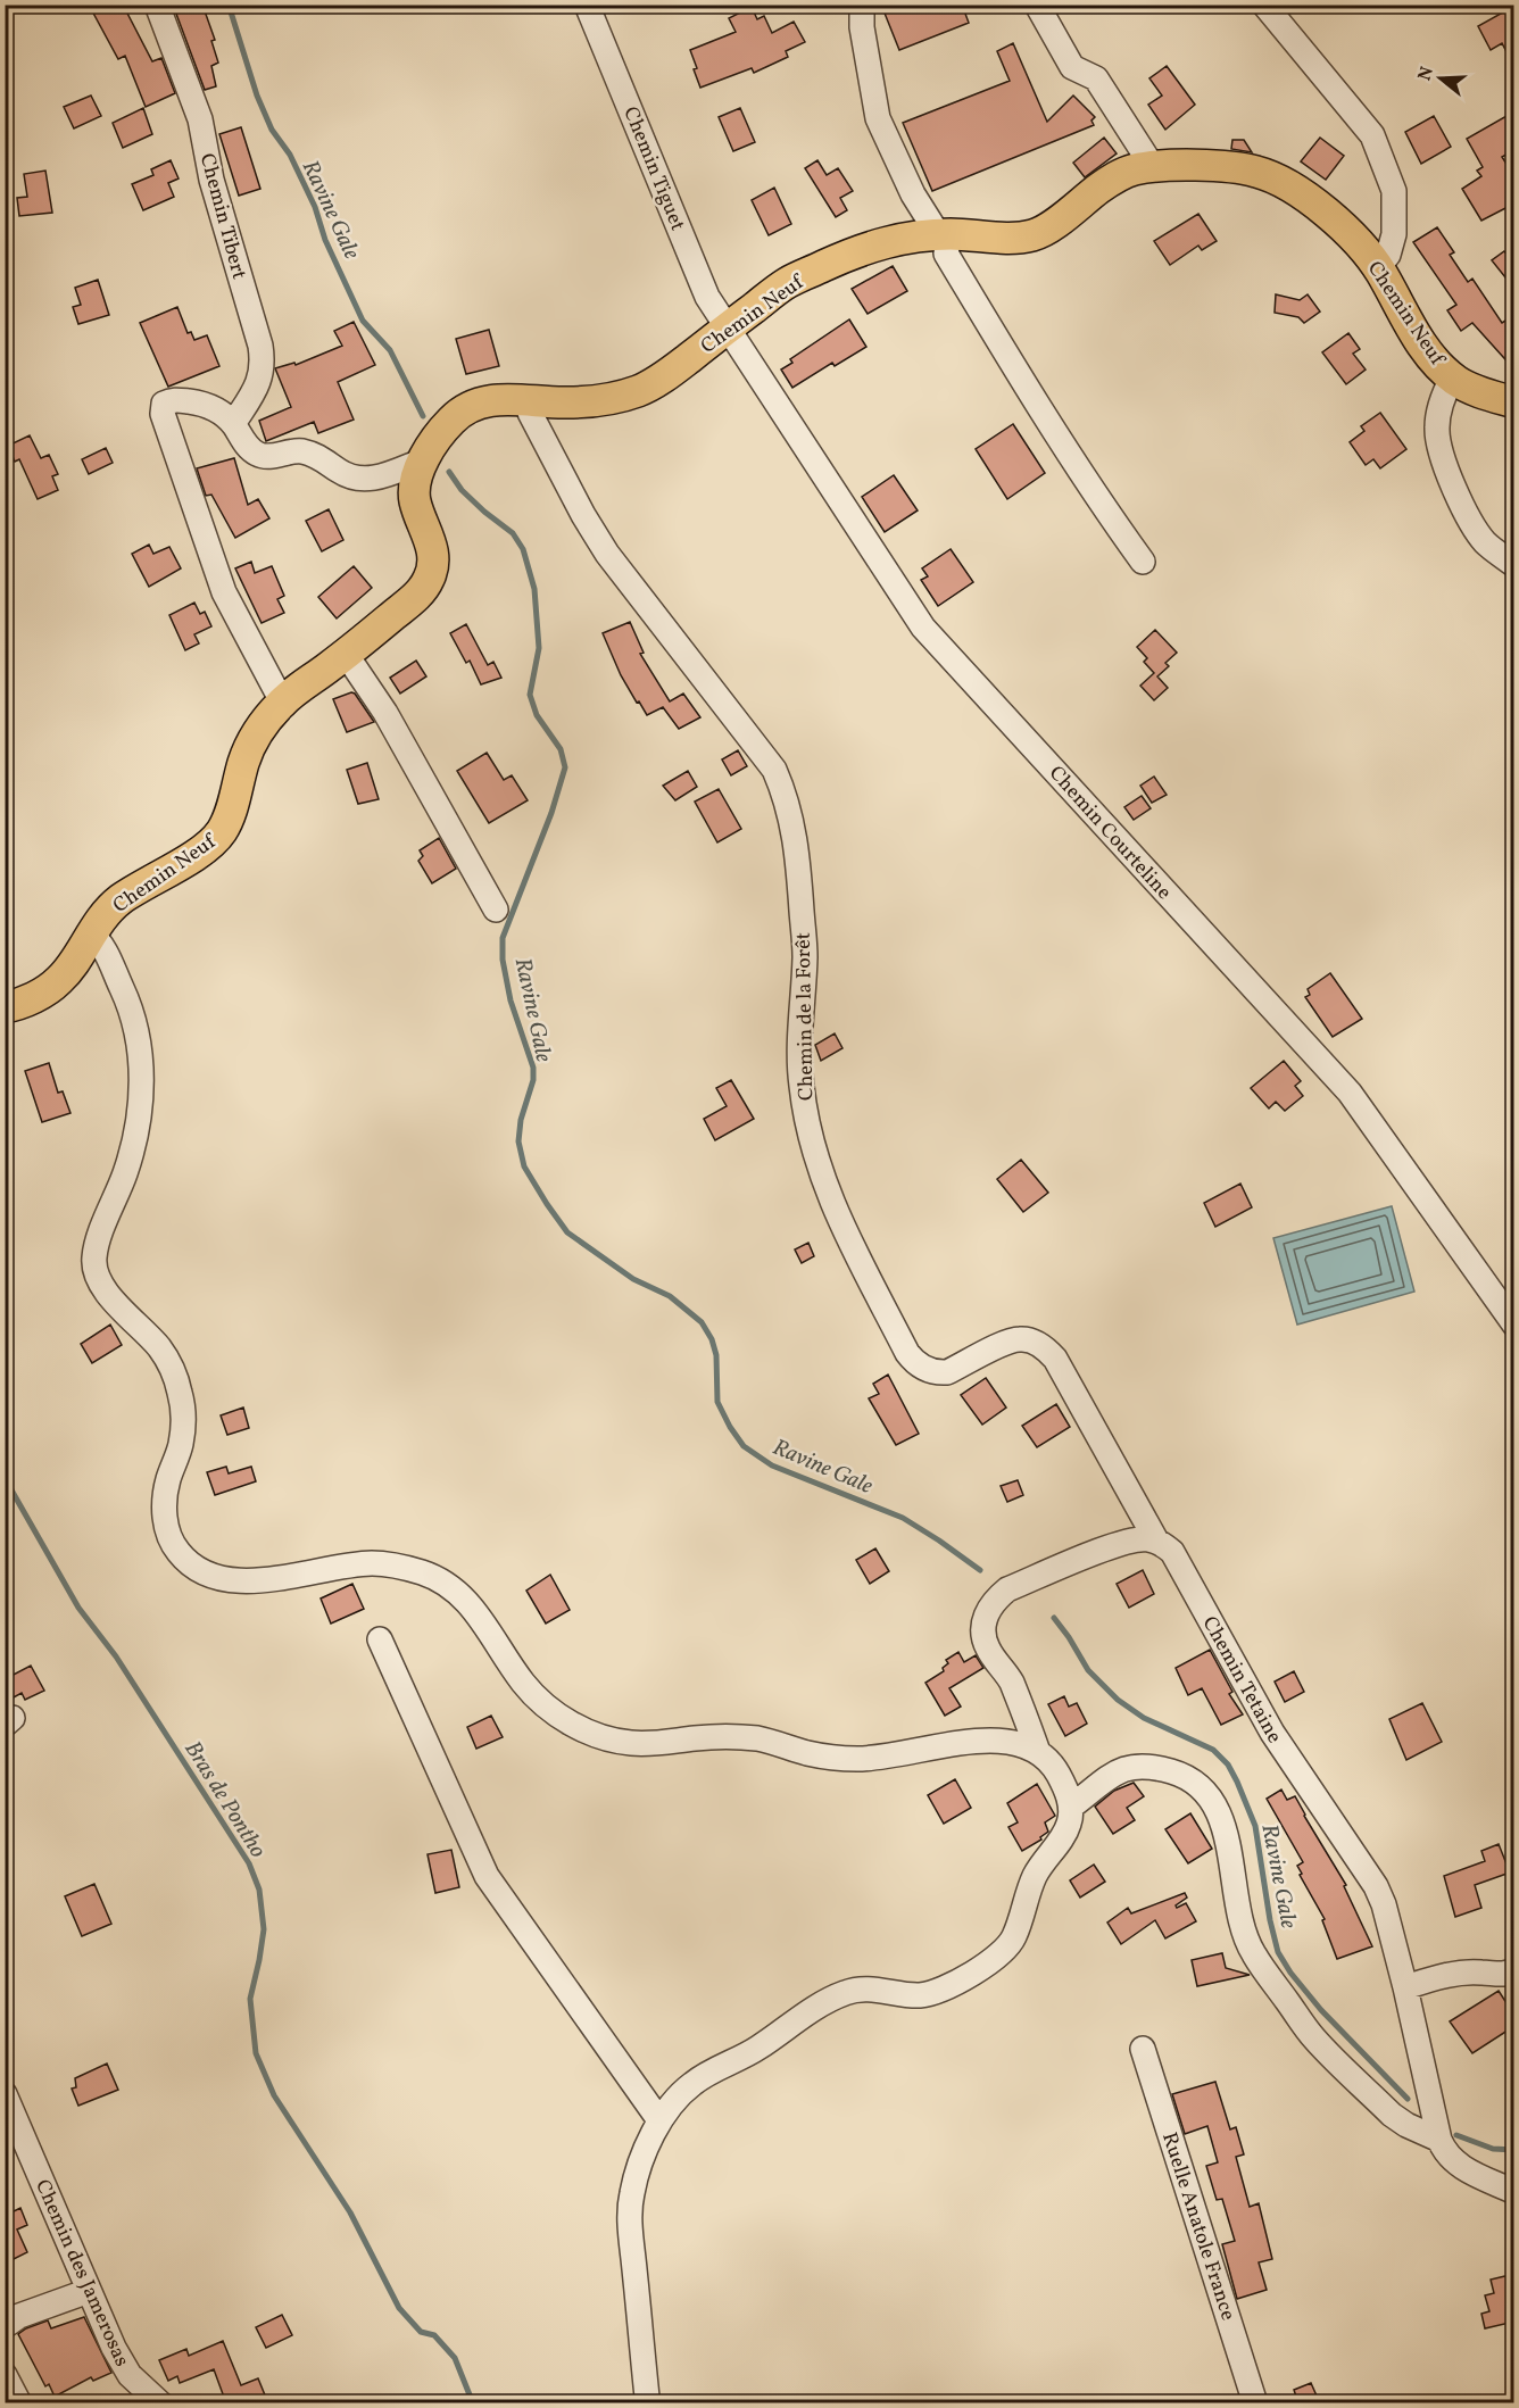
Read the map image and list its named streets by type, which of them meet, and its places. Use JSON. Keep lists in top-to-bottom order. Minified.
{"streets":{"main road":["Chemin Neuf"],"street":["Chemin Tiguet","Chemin Tibert","Chemin Courteline","Chemin de la Forêt","Chemin Tetaine","Ruelle Anatole France","Chemin des Jamerosas"]},"crossings":[["Chemin Tiguet","Chemin Neuf"],["Chemin Tiguet","Chemin Courteline"],["Chemin Neuf","Chemin Courteline"],["Chemin Neuf","Chemin de la Forêt"],["Chemin de la Forêt","Chemin Tetaine"]],"water":["Ravine Gale","Bras de Pontho"],"north":"left"}
